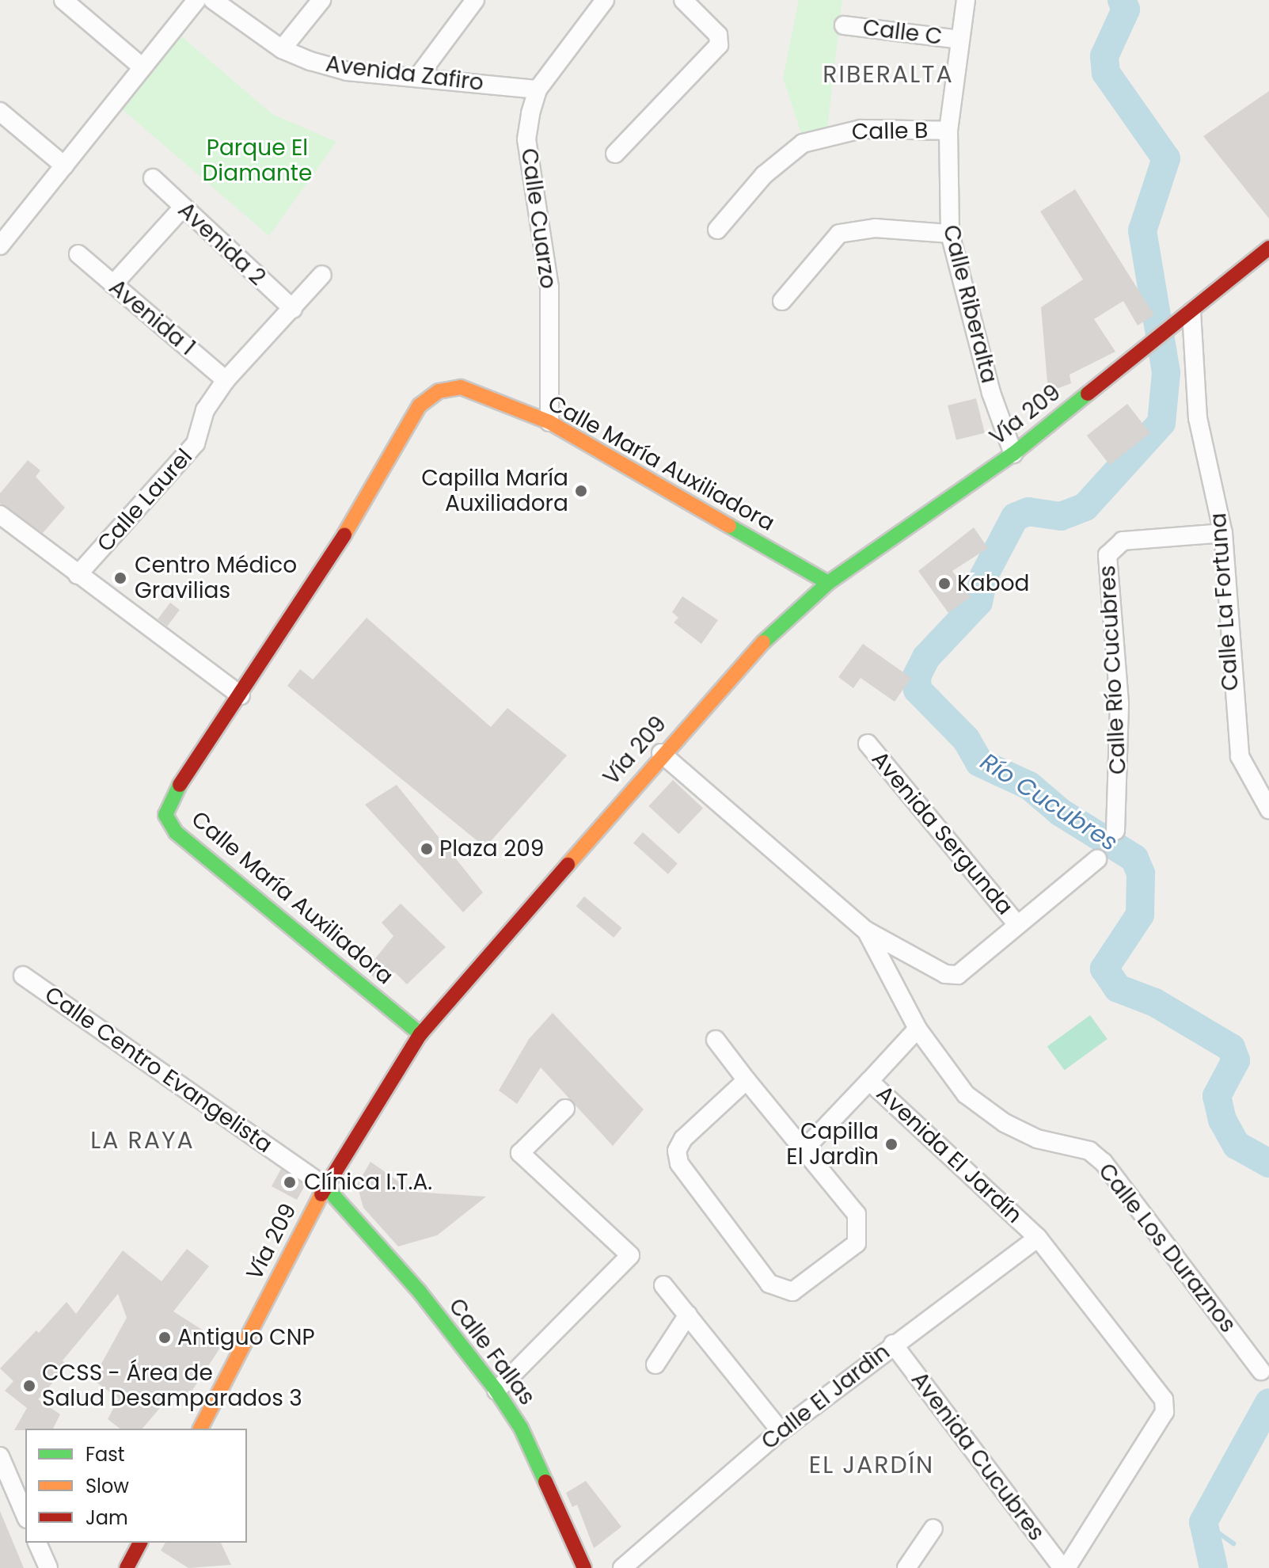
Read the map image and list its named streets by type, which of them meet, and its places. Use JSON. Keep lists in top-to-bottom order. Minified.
{"streets":{"street":["Calle C","Avenida Zafiro","Calle B","Calle Cuarzo","Avenida 2","Calle Riberalta","Avenida 1","Vía 209","Calle María Auxiliadora","Calle Laurel","Calle La Fortuna","Calle Río Cucubres","Avenida Sergunda","Calle Centro Evangelista","Avenida El Jardín","Calle Los Duraznos","Calle Fallas","Calle El Jardìn","Avenida Cucubres"]},"crossings":[["Calle C","Calle Riberalta"],["Avenida Zafiro","Calle Cuarzo"],["Calle B","Calle Riberalta"],["Calle Cuarzo","Calle María Auxiliadora"],["Avenida 2","Calle Laurel"],["Calle Riberalta","Vía 209"],["Avenida 1","Calle Laurel"],["Vía 209","Calle María Auxiliadora"],["Vía 209","Calle La Fortuna"],["Vía 209","Calle Centro Evangelista"],["Vía 209","Calle Fallas"],["Calle La Fortuna","Calle Río Cucubres"],["Calle Centro Evangelista","Calle Fallas"],["Avenida El Jardín","Calle Los Duraznos"],["Avenida El Jardín","Calle El Jardìn"],["Avenida El Jardín","Avenida Cucubres"],["Calle El Jardìn","Avenida Cucubres"]],"districts":["RIBERALTA","LA RAYA","EL JARDÍN"],"water":["Río Cucubres"],"parks":["Parque El Diamante"],"places":["Capilla María Auxiliadora","Centro Médico Gravilias","Kabod","Plaza 209","Capilla El Jardìn","Clínica I.T.A.","Antiguo CNP","CCSS - Área de Salud Desamparados 3"],"legend":["Fast","Slow","Jam"]}
